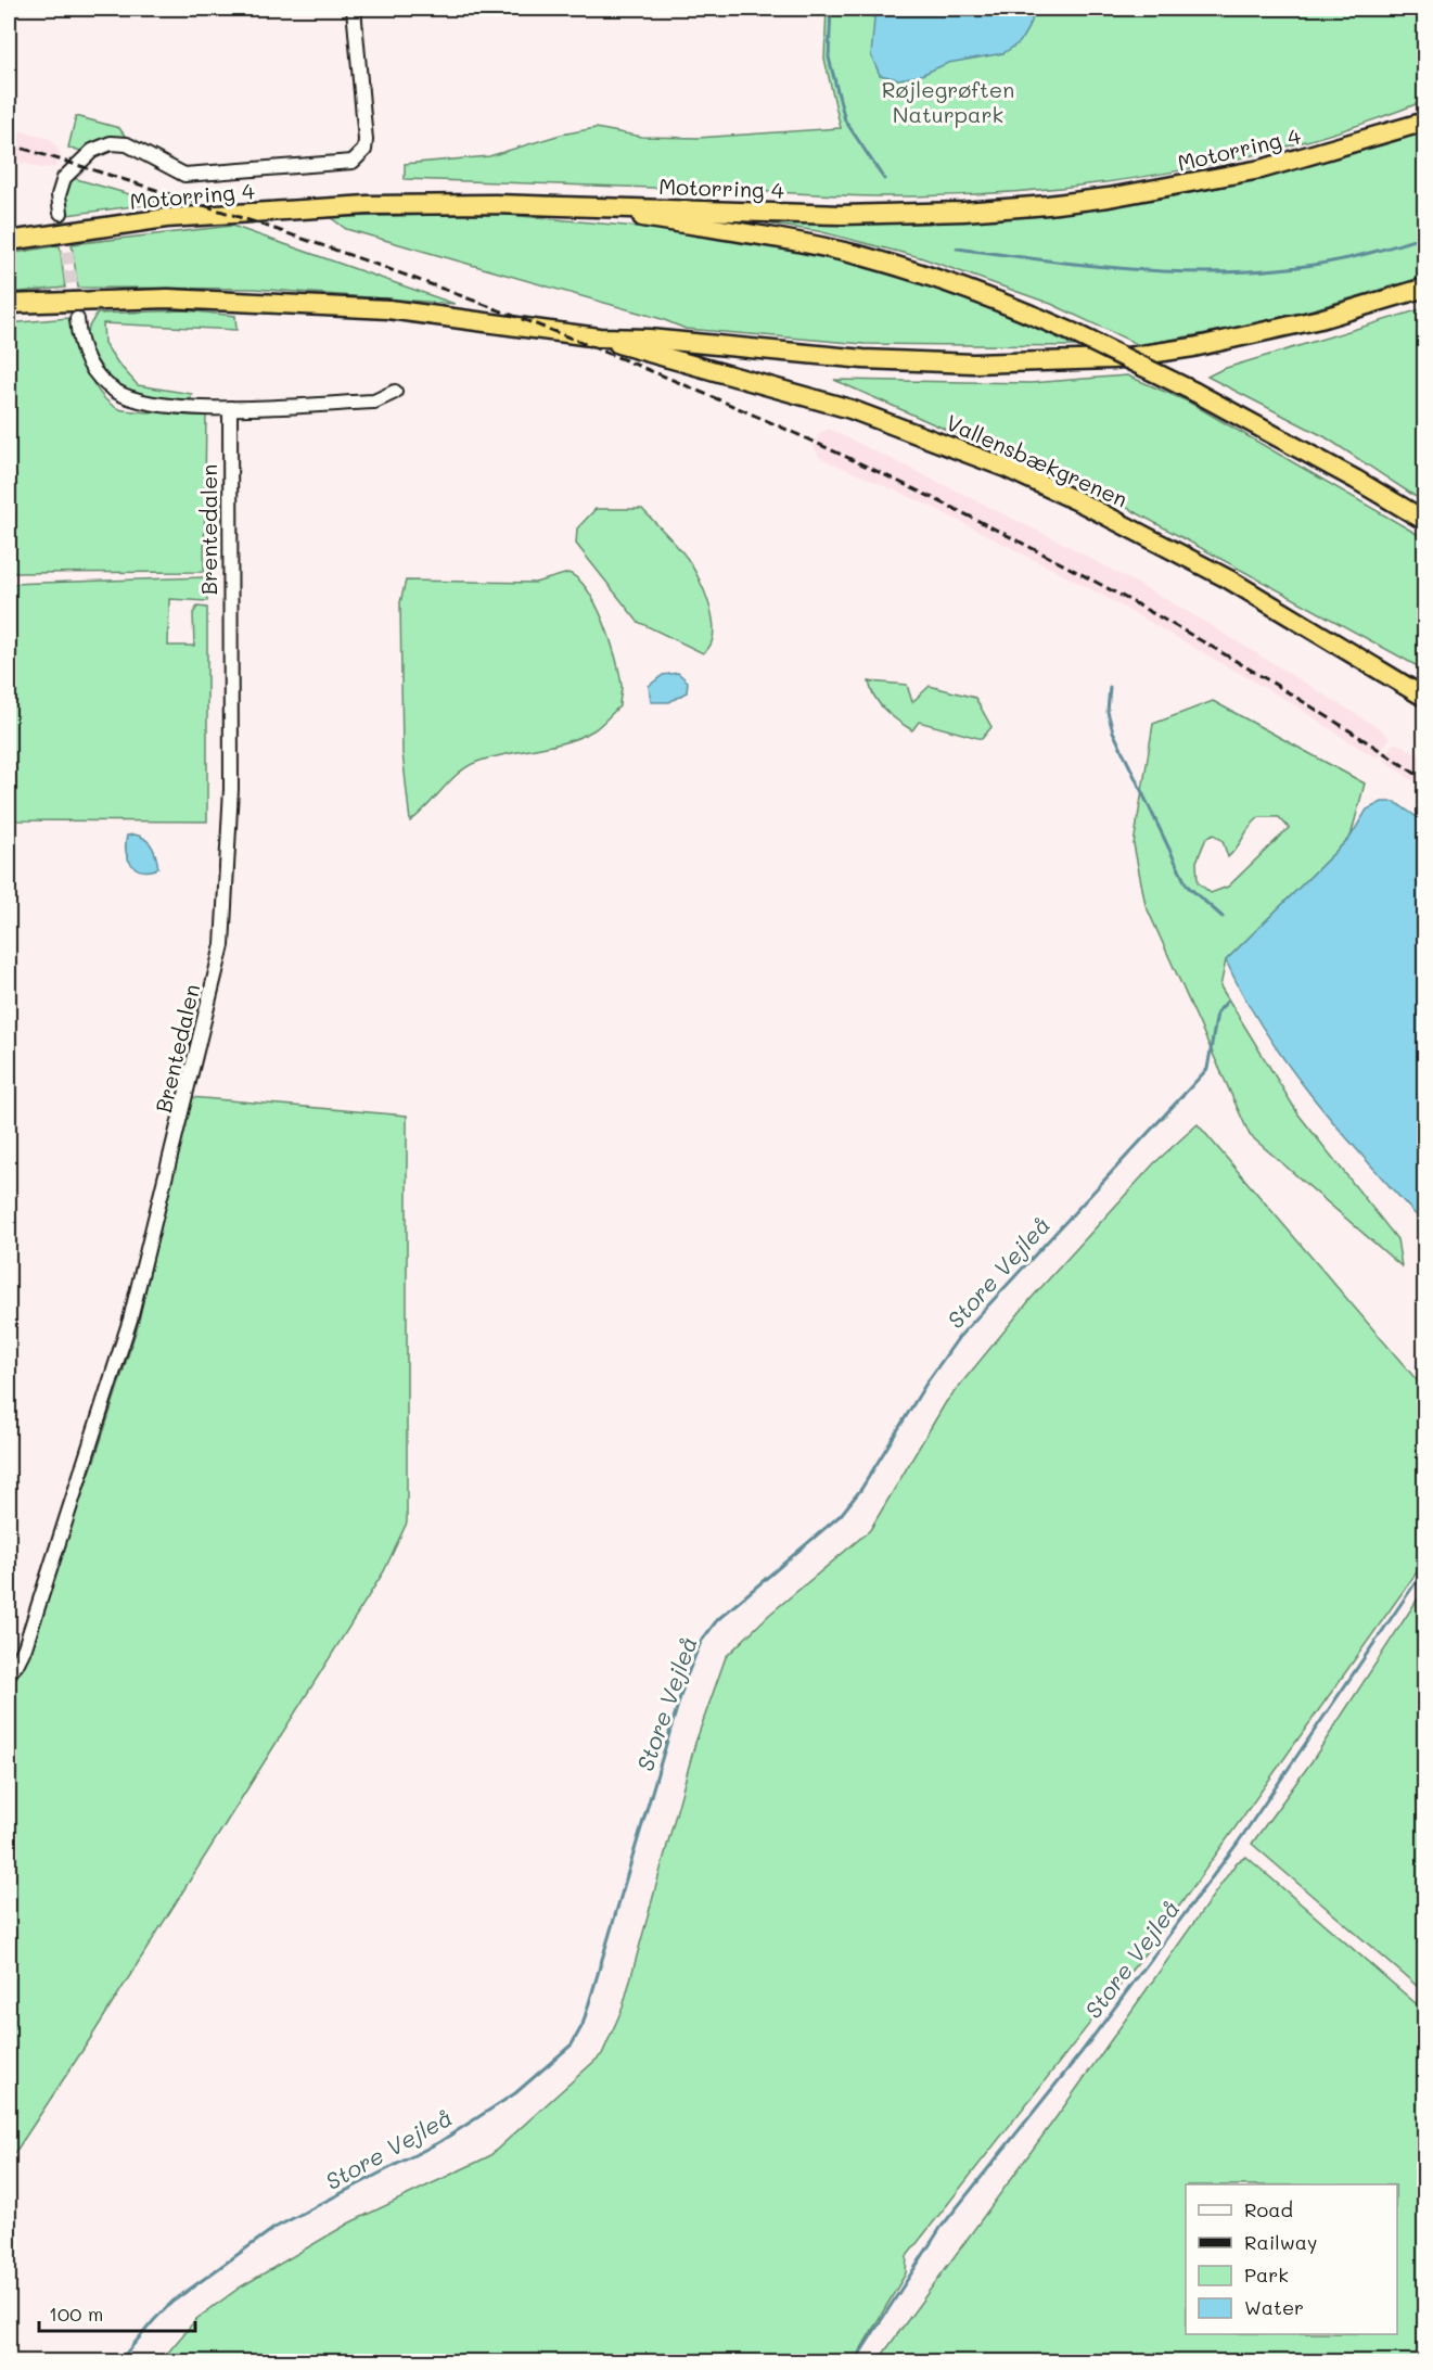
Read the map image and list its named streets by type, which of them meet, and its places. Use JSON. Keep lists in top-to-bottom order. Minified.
{"streets":{"highway":["Motorring 4","Vallensbækgrenen"],"street":["Brentedalen"]},"water":["Store Vejleå"],"parks":["Røjlegrøften Naturpark"],"legend":["Road","Railway","Park","Water"],"scale_bar":"100 m"}
